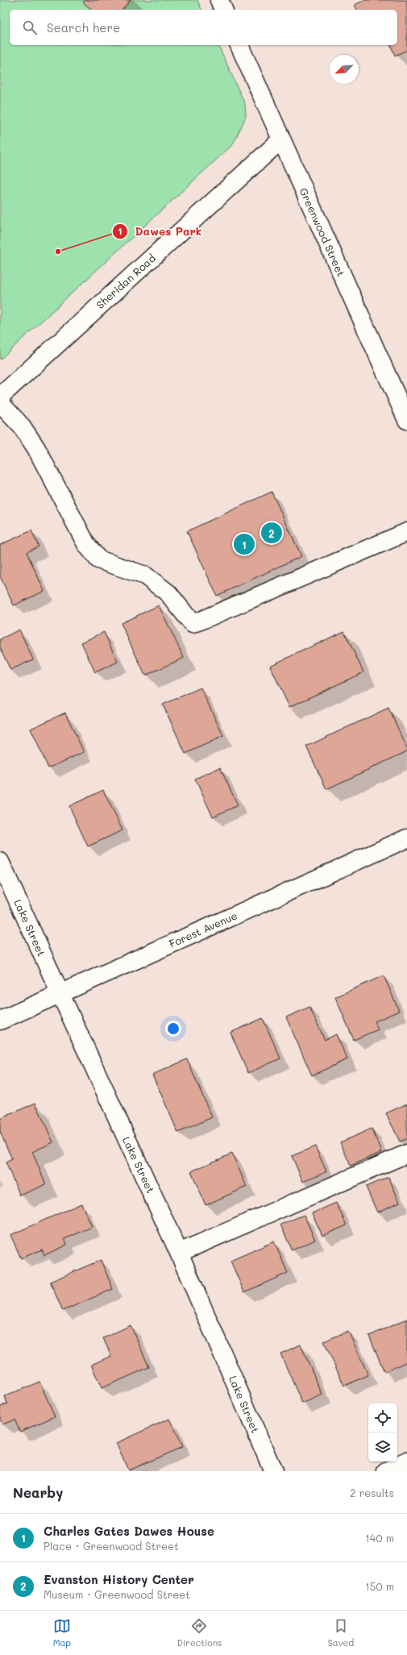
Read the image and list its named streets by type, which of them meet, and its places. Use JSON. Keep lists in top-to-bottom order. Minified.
{"streets":{"street":["Greenwood Street","Sheridan Road","Lake Street","Forest Avenue"]},"crossings":[["Greenwood Street","Sheridan Road"],["Lake Street","Forest Avenue"]],"places":["Dawes Park"],"north":"bottom left","page":{"search":"Search here","pins":["2","1"],"heading":["Nearby","2 results"],"list":[{"mark":"1","name":"Charles Gates Dawes House","note":"Place · Greenwood Street","value":"140 m"},{"mark":"2","name":"Evanston History Center","note":"Museum · Greenwood Street","value":"150 m"}],"nav":["Map","Directions","Saved"]}}
